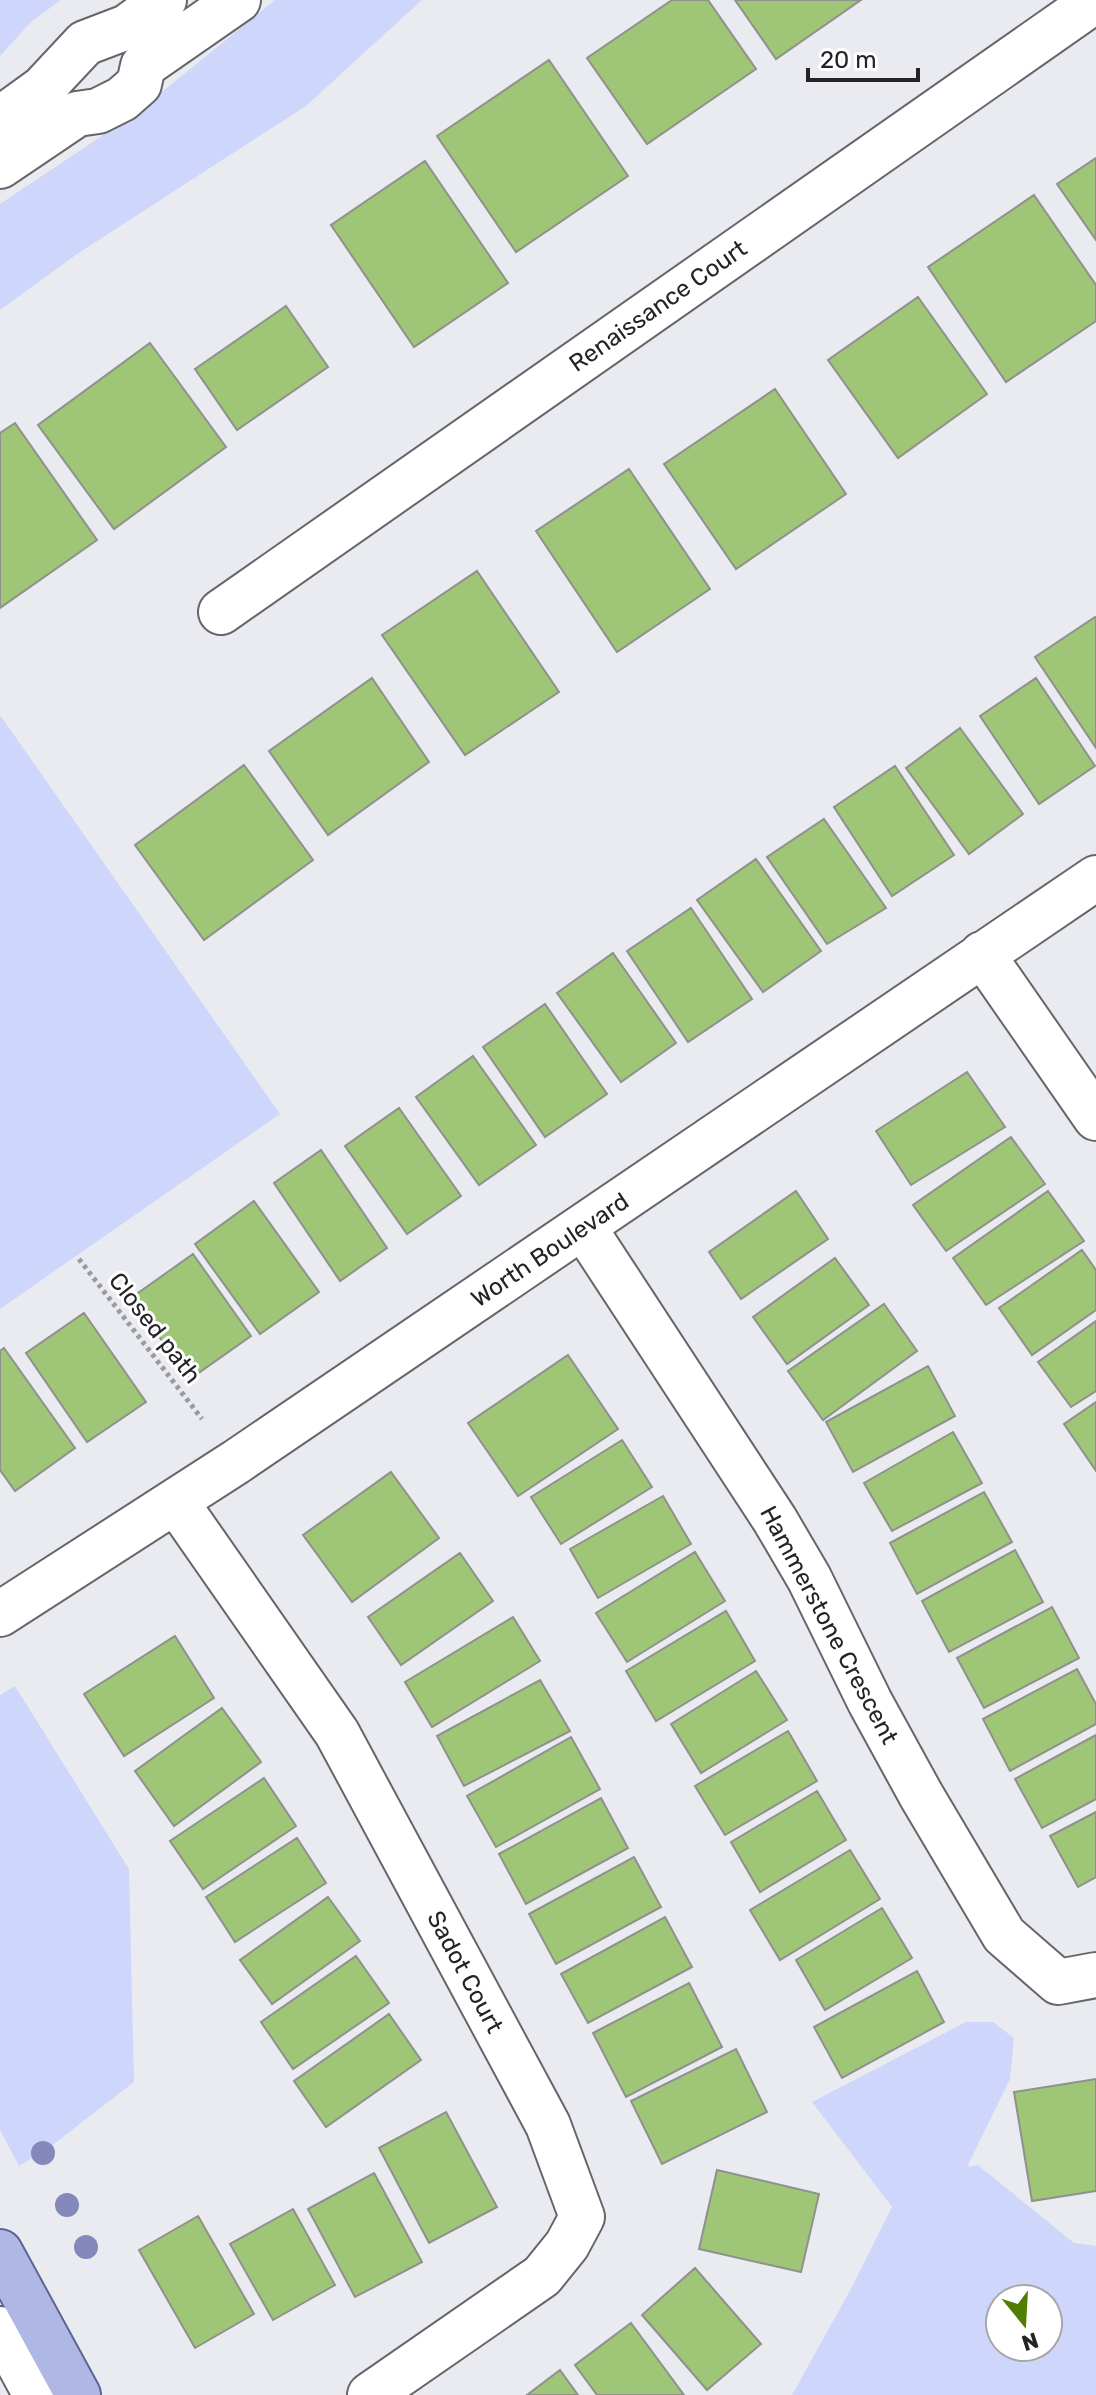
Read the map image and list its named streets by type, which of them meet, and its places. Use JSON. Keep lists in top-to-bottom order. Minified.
{"streets":{"street":["Renaissance Court","Worth Boulevard","Hammerstone Crescent","Sadot Court"],"path":["Closed path"]},"crossings":[["Worth Boulevard","Hammerstone Crescent"],["Worth Boulevard","Sadot Court"]],"scale_bar":"20 m","north":"bottom"}
